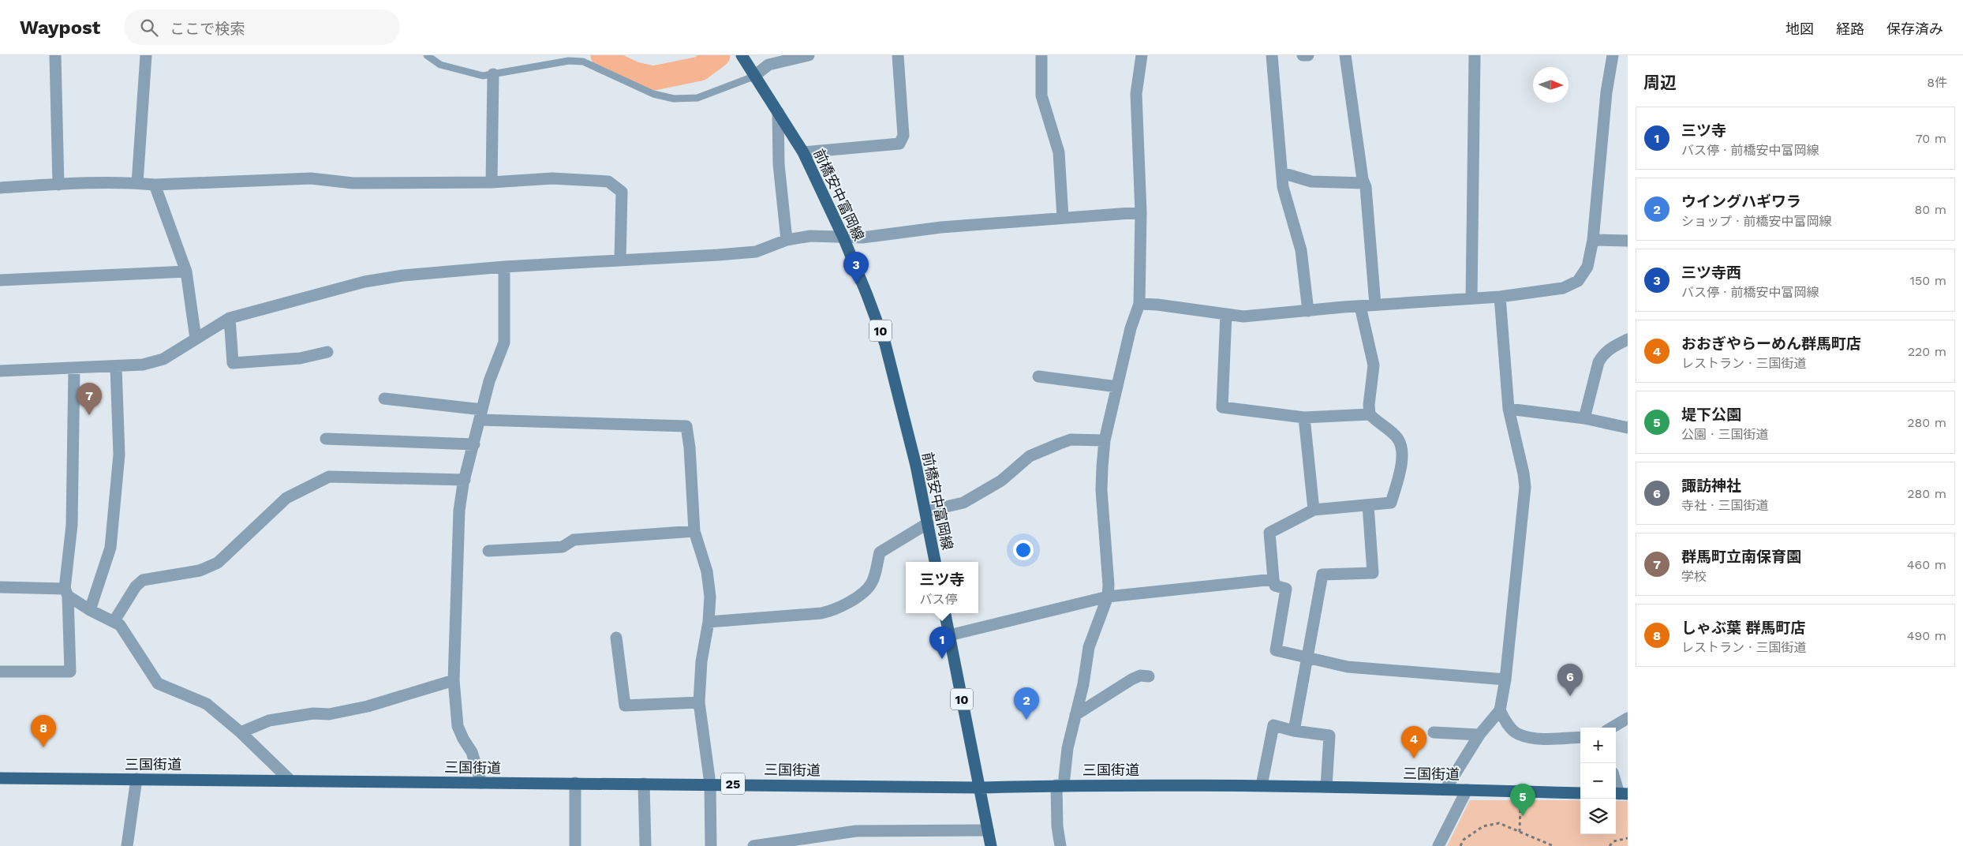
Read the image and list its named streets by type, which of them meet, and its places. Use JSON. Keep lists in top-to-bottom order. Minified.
{"streets":{"main road":["前橋安中富岡線","10","三国街道","25"]},"crossings":[["10","三国街道"]],"north":"right","page":{"header":"Waypost","search":"ここで検索","nav":["地図","経路","保存済み"],"heading":["周辺","8件"],"list":[{"mark":"1","name":"三ツ寺","note":"バス停 · 前橋安中富岡線","value":"70 m"},{"mark":"2","name":"ウイングハギワラ","note":"ショップ · 前橋安中富岡線","value":"80 m"},{"mark":"3","name":"三ツ寺西","note":"バス停 · 前橋安中富岡線","value":"150 m"},{"mark":"4","name":"おおぎやらーめん群馬町店","note":"レストラン · 三国街道","value":"220 m"},{"mark":"5","name":"堤下公園","note":"公園 · 三国街道","value":"280 m"},{"mark":"6","name":"諏訪神社","note":"寺社 · 三国街道","value":"280 m"},{"mark":"7","name":"群馬町立南保育園","note":"学校","value":"460 m"},{"mark":"8","name":"しゃぶ葉 群馬町店","note":"レストラン · 三国街道","value":"490 m"}],"pins":["3","7","1","6","2","8","4","5"],"popup":["三ツ寺","バス停"],"map_buttons":["+","−"]}}
